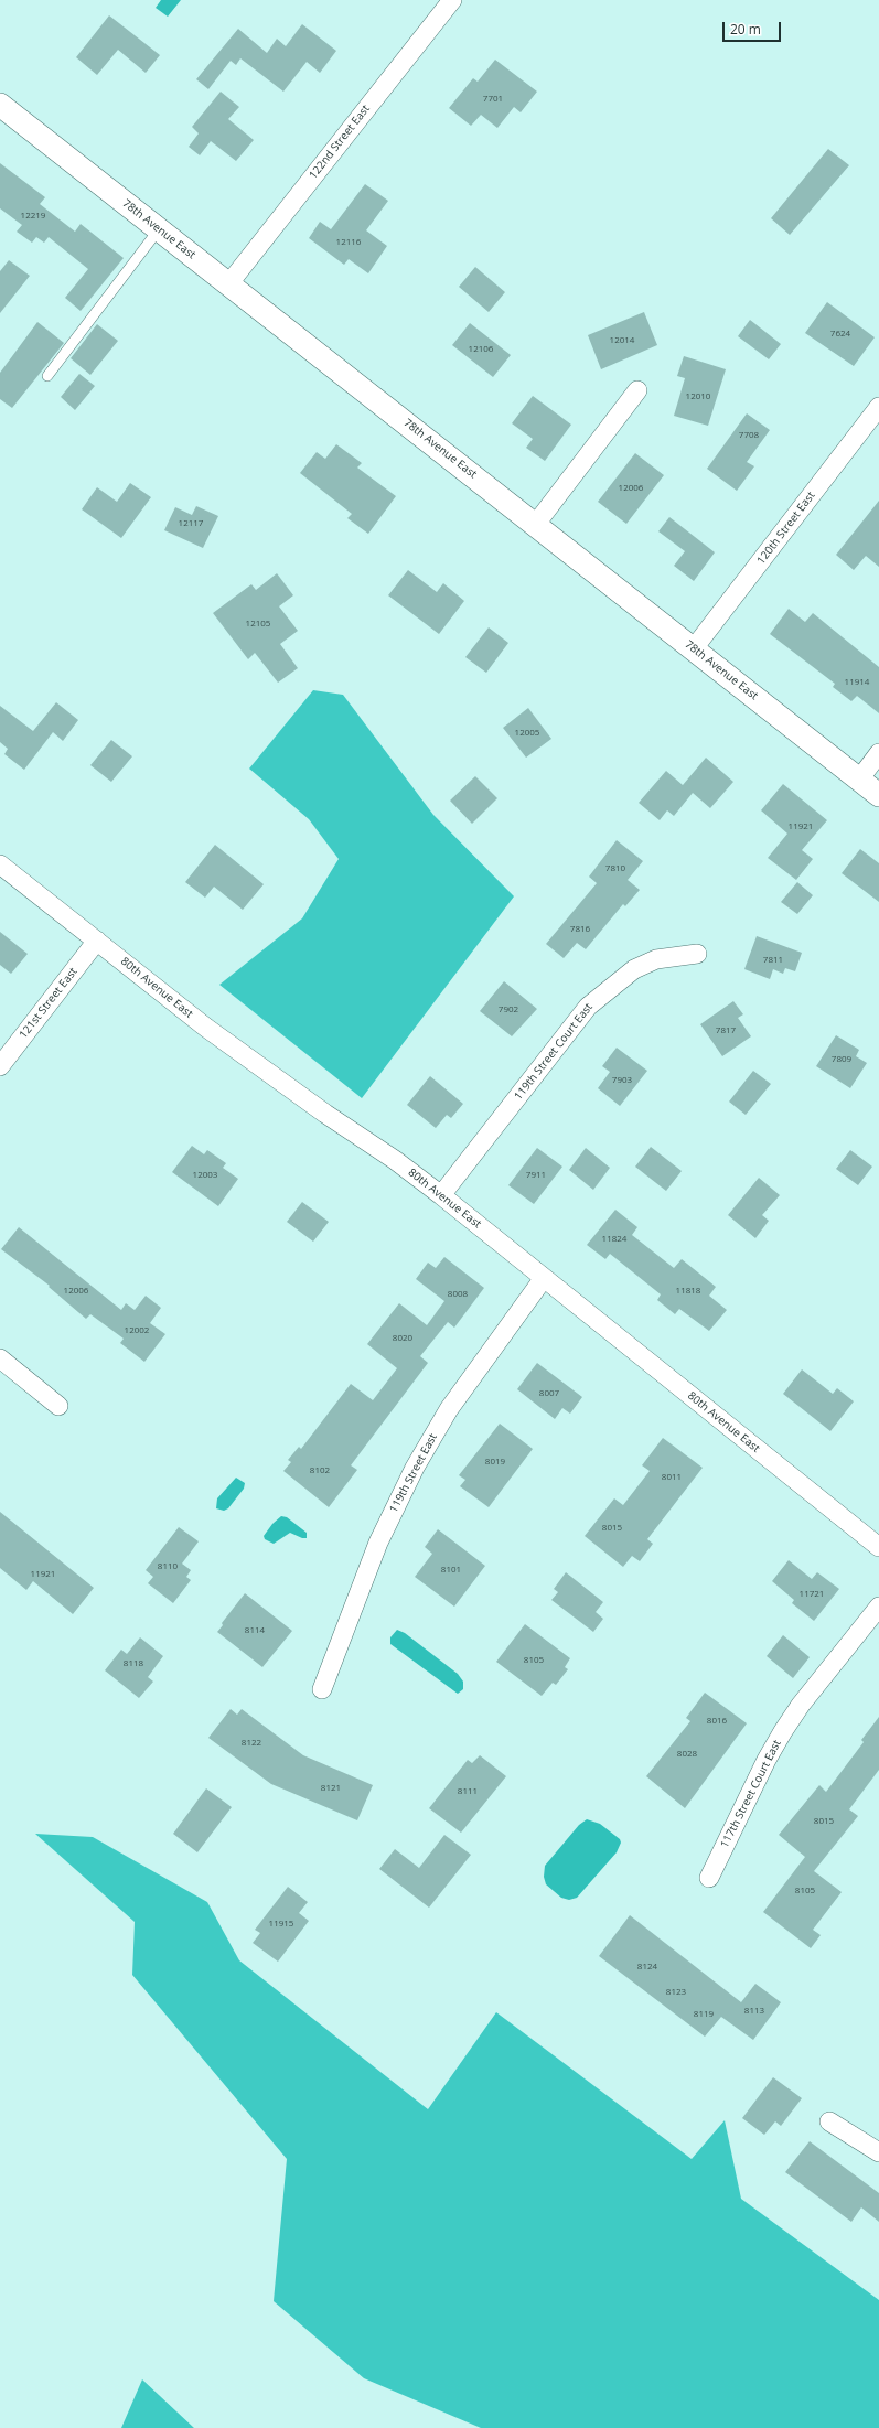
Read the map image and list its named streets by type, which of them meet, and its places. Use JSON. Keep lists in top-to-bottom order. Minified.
{"streets":{"street":["122nd Street East","78th Avenue East","120th Street East","80th Avenue East","121st Street East","119th Street Court East","119th Street East","117th Street Court East"]},"crossings":[["122nd Street East","78th Avenue East"],["78th Avenue East","120th Street East"],["80th Avenue East","121st Street East"],["80th Avenue East","119th Street Court East"],["80th Avenue East","119th Street East"]],"house_numbers":["7701","12219","12116","7624","12014","12106","12010","7708","12006","12117","12105","11914","12005","11921","7810","7816","7811","7902","7817","7809","7903","12003","7911","11824","12006","11818","8008","12002","8020","8007","8019","8102","8011","8015","8110","8101","11921","11721","8114","8105","8118","8016","8122","8028","8121","8111","8015","8105","11915","8124","8123","8113","8119"],"scale_bar":"20 m"}
